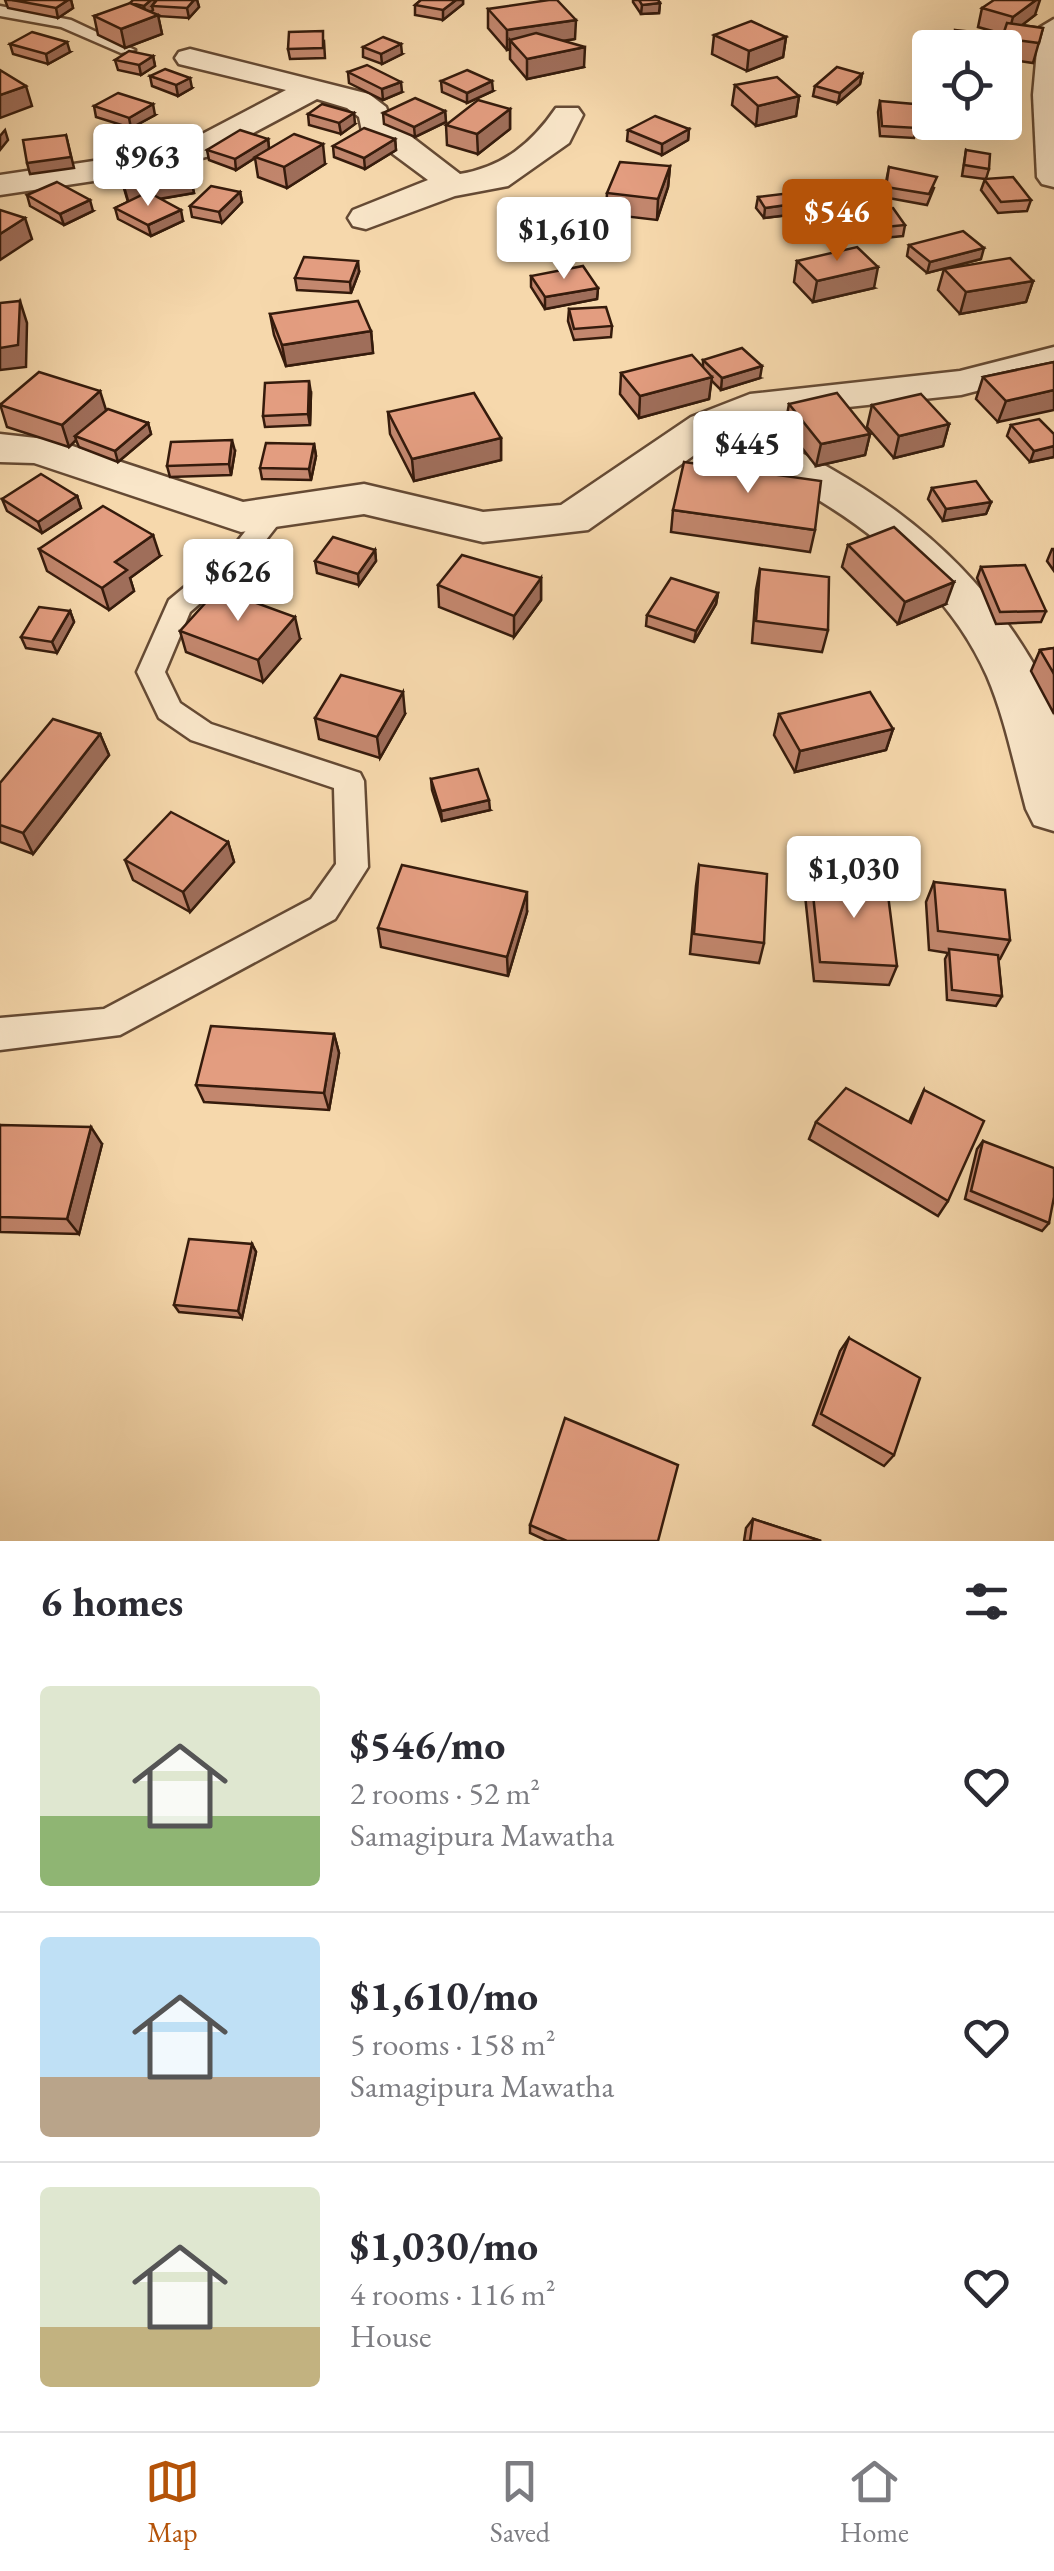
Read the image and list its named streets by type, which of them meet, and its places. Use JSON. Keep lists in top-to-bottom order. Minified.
{"page":{"price":["$963","$546","$1,610","$445","$626","$1,030"],"heading":"6 homes","list":[{"name":"$546/mo","note":"2 rooms · 52 m² · Samagipura Mawatha"},{"name":"$1,610/mo","note":"5 rooms · 158 m² · Samagipura Mawatha"},{"name":"$1,030/mo","note":"4 rooms · 116 m² · House"}],"tabs":["Map","Saved","Home"]}}
